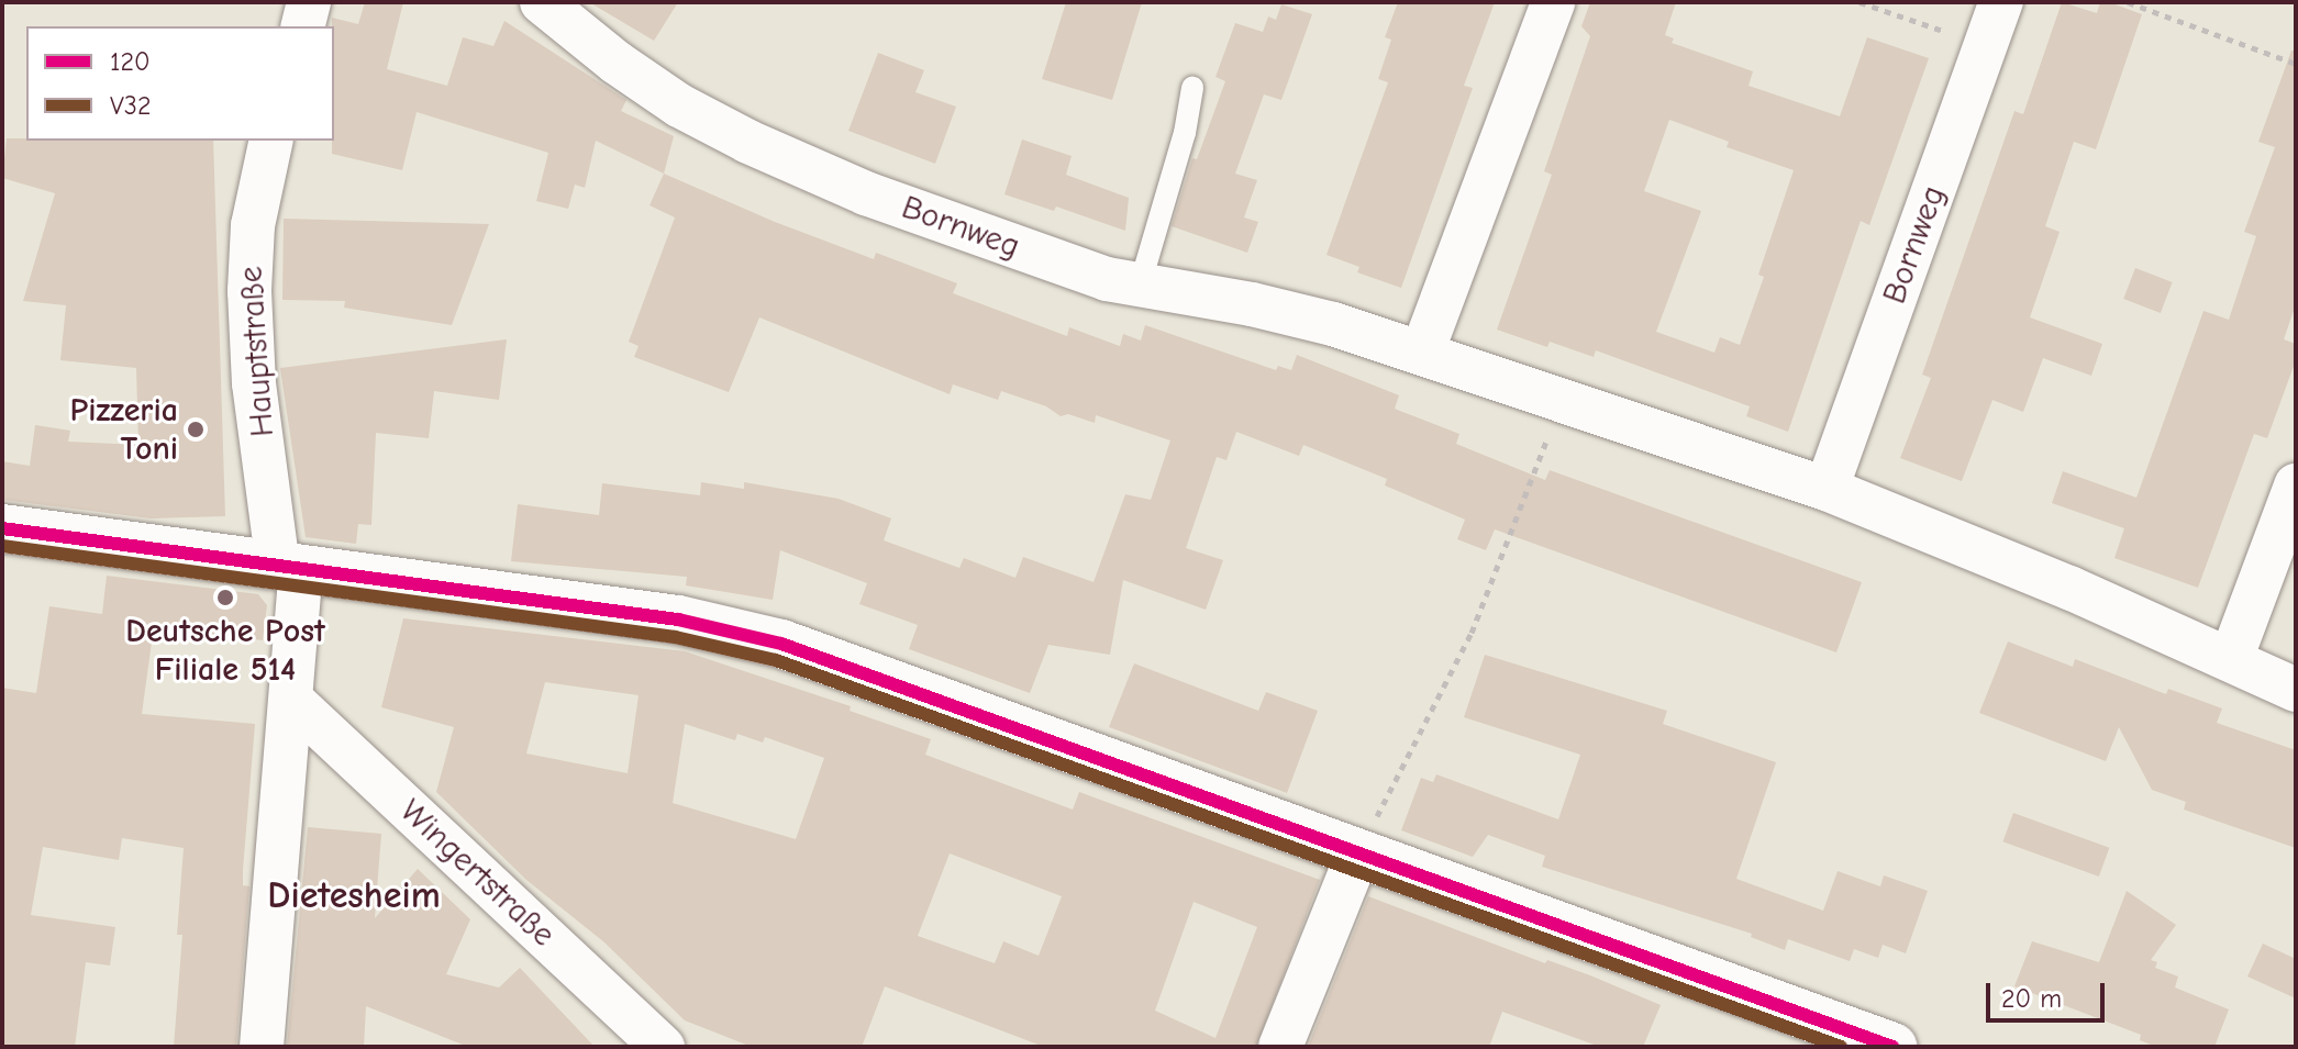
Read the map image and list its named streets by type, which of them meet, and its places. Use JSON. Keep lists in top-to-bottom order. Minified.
{"streets":{"street":["Bornweg","Hauptstraße","Wingertstraße"]},"crossings":[["Hauptstraße","Wingertstraße"]],"districts":["Dietesheim"],"places":["Pizzeria Toni","Deutsche Post Filiale 514"],"lines":["transit line 120","transit line V32"],"legend":["120","V32"],"scale_bar":"20 m"}
